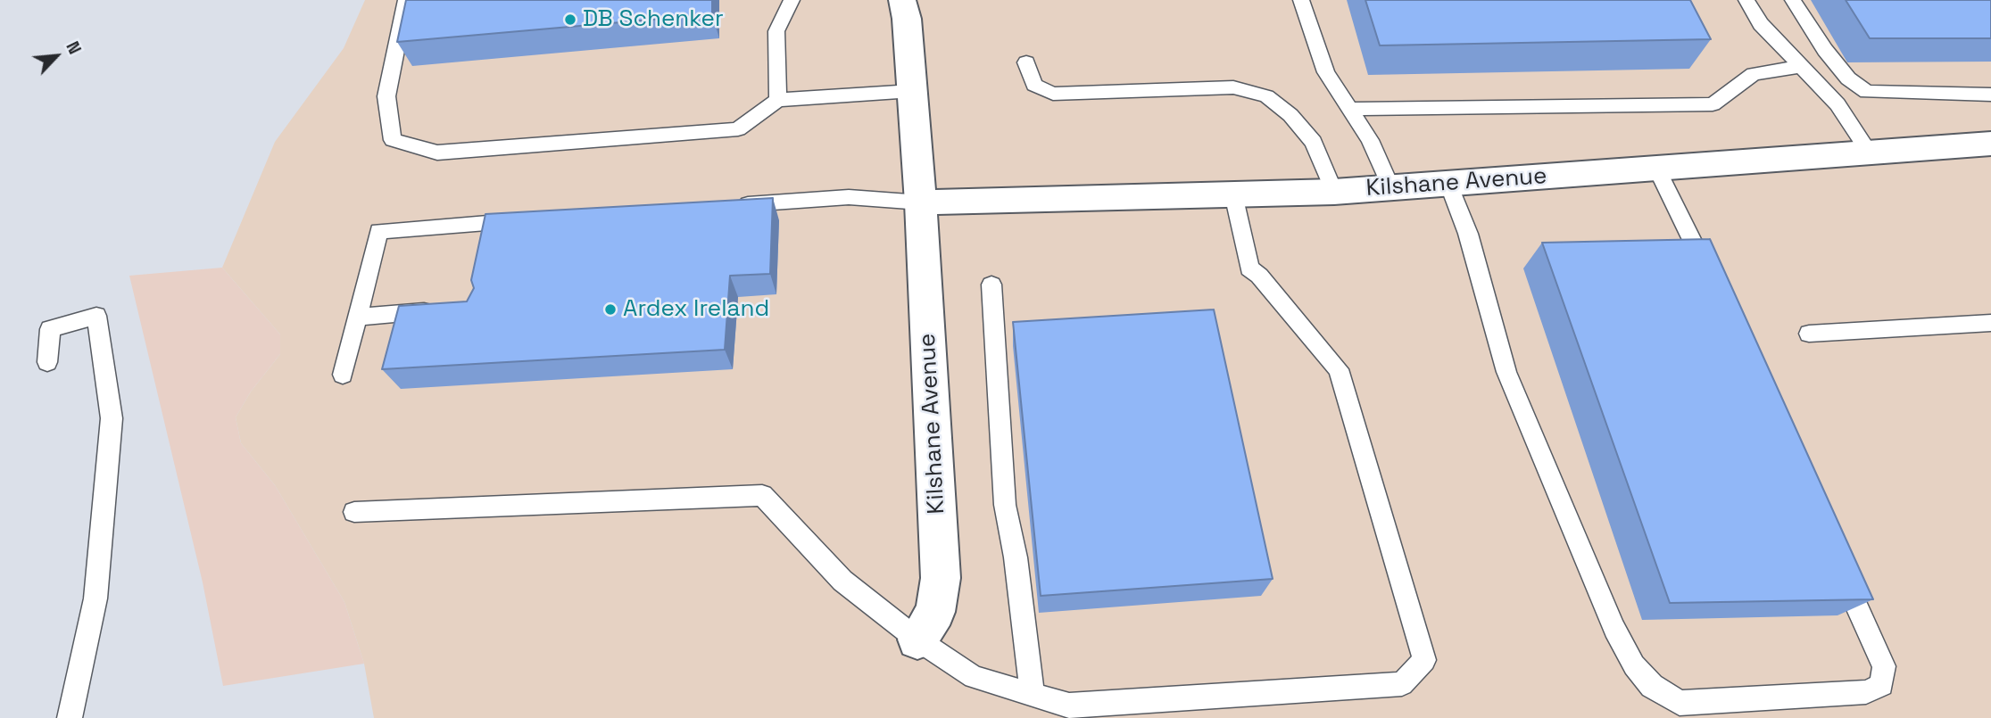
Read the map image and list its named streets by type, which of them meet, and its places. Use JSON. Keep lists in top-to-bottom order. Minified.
{"streets":{"street":["Kilshane Avenue"]},"places":["DB Schenker","Ardex Ireland"],"north":"top right"}
